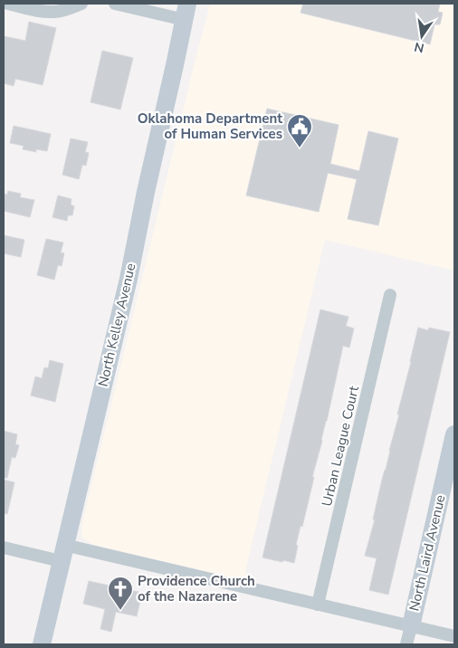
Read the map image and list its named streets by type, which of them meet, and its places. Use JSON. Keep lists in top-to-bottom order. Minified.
{"streets":{"main road":["North Kelley Avenue","North Laird Avenue"],"street":["Urban League Court"]},"places":{"public building":["Oklahoma Department of Human Services"],"church":["Providence Church of the Nazarene"]},"north":"bottom"}
